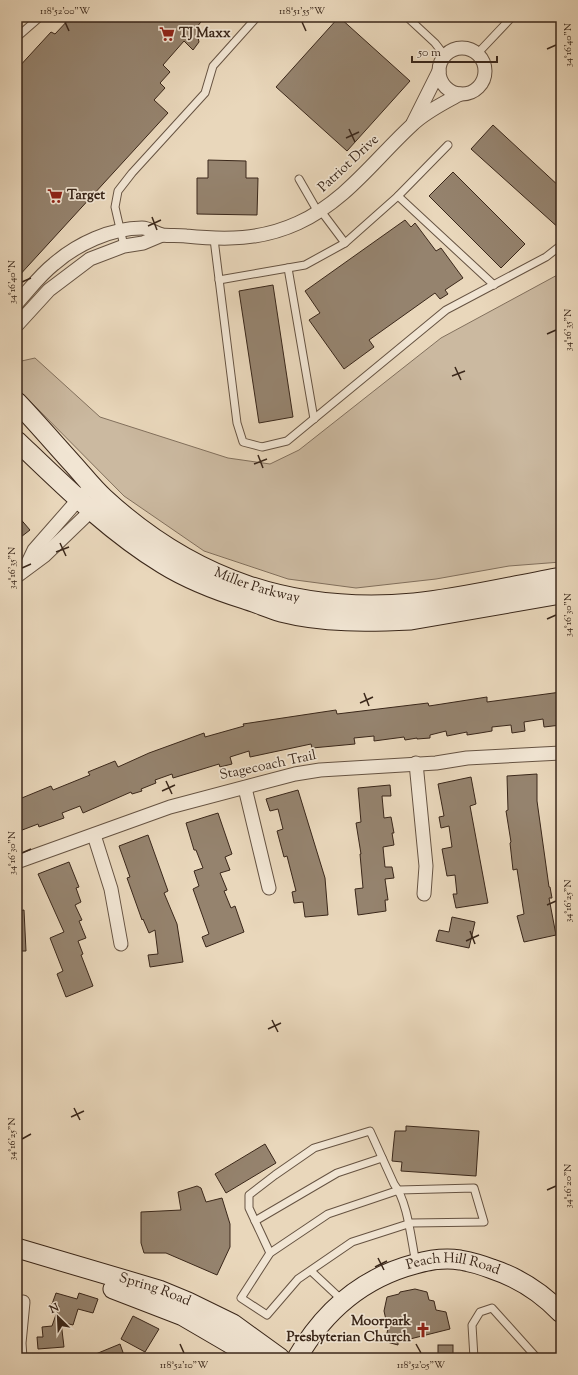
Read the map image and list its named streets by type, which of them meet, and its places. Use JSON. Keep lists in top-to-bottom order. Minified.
{"streets":{"street":["Patriot Drive","Miller Parkway","Stagecoach Trail","Peach Hill Road","Spring Road"]},"places":{"supermarket":["TJ Maxx","Target"],"church":["Moorpark Presbyterian Church"]},"scale_bar":"50 m","north":"top left","coordinates":["118°52'00\"W","118°51'55\"W","34°16'40\"N","34°16'35\"N","34°16'30\"N","34°16'25\"N","34°16'20\"N","118°52'10\"W","118°52'05\"W"]}
